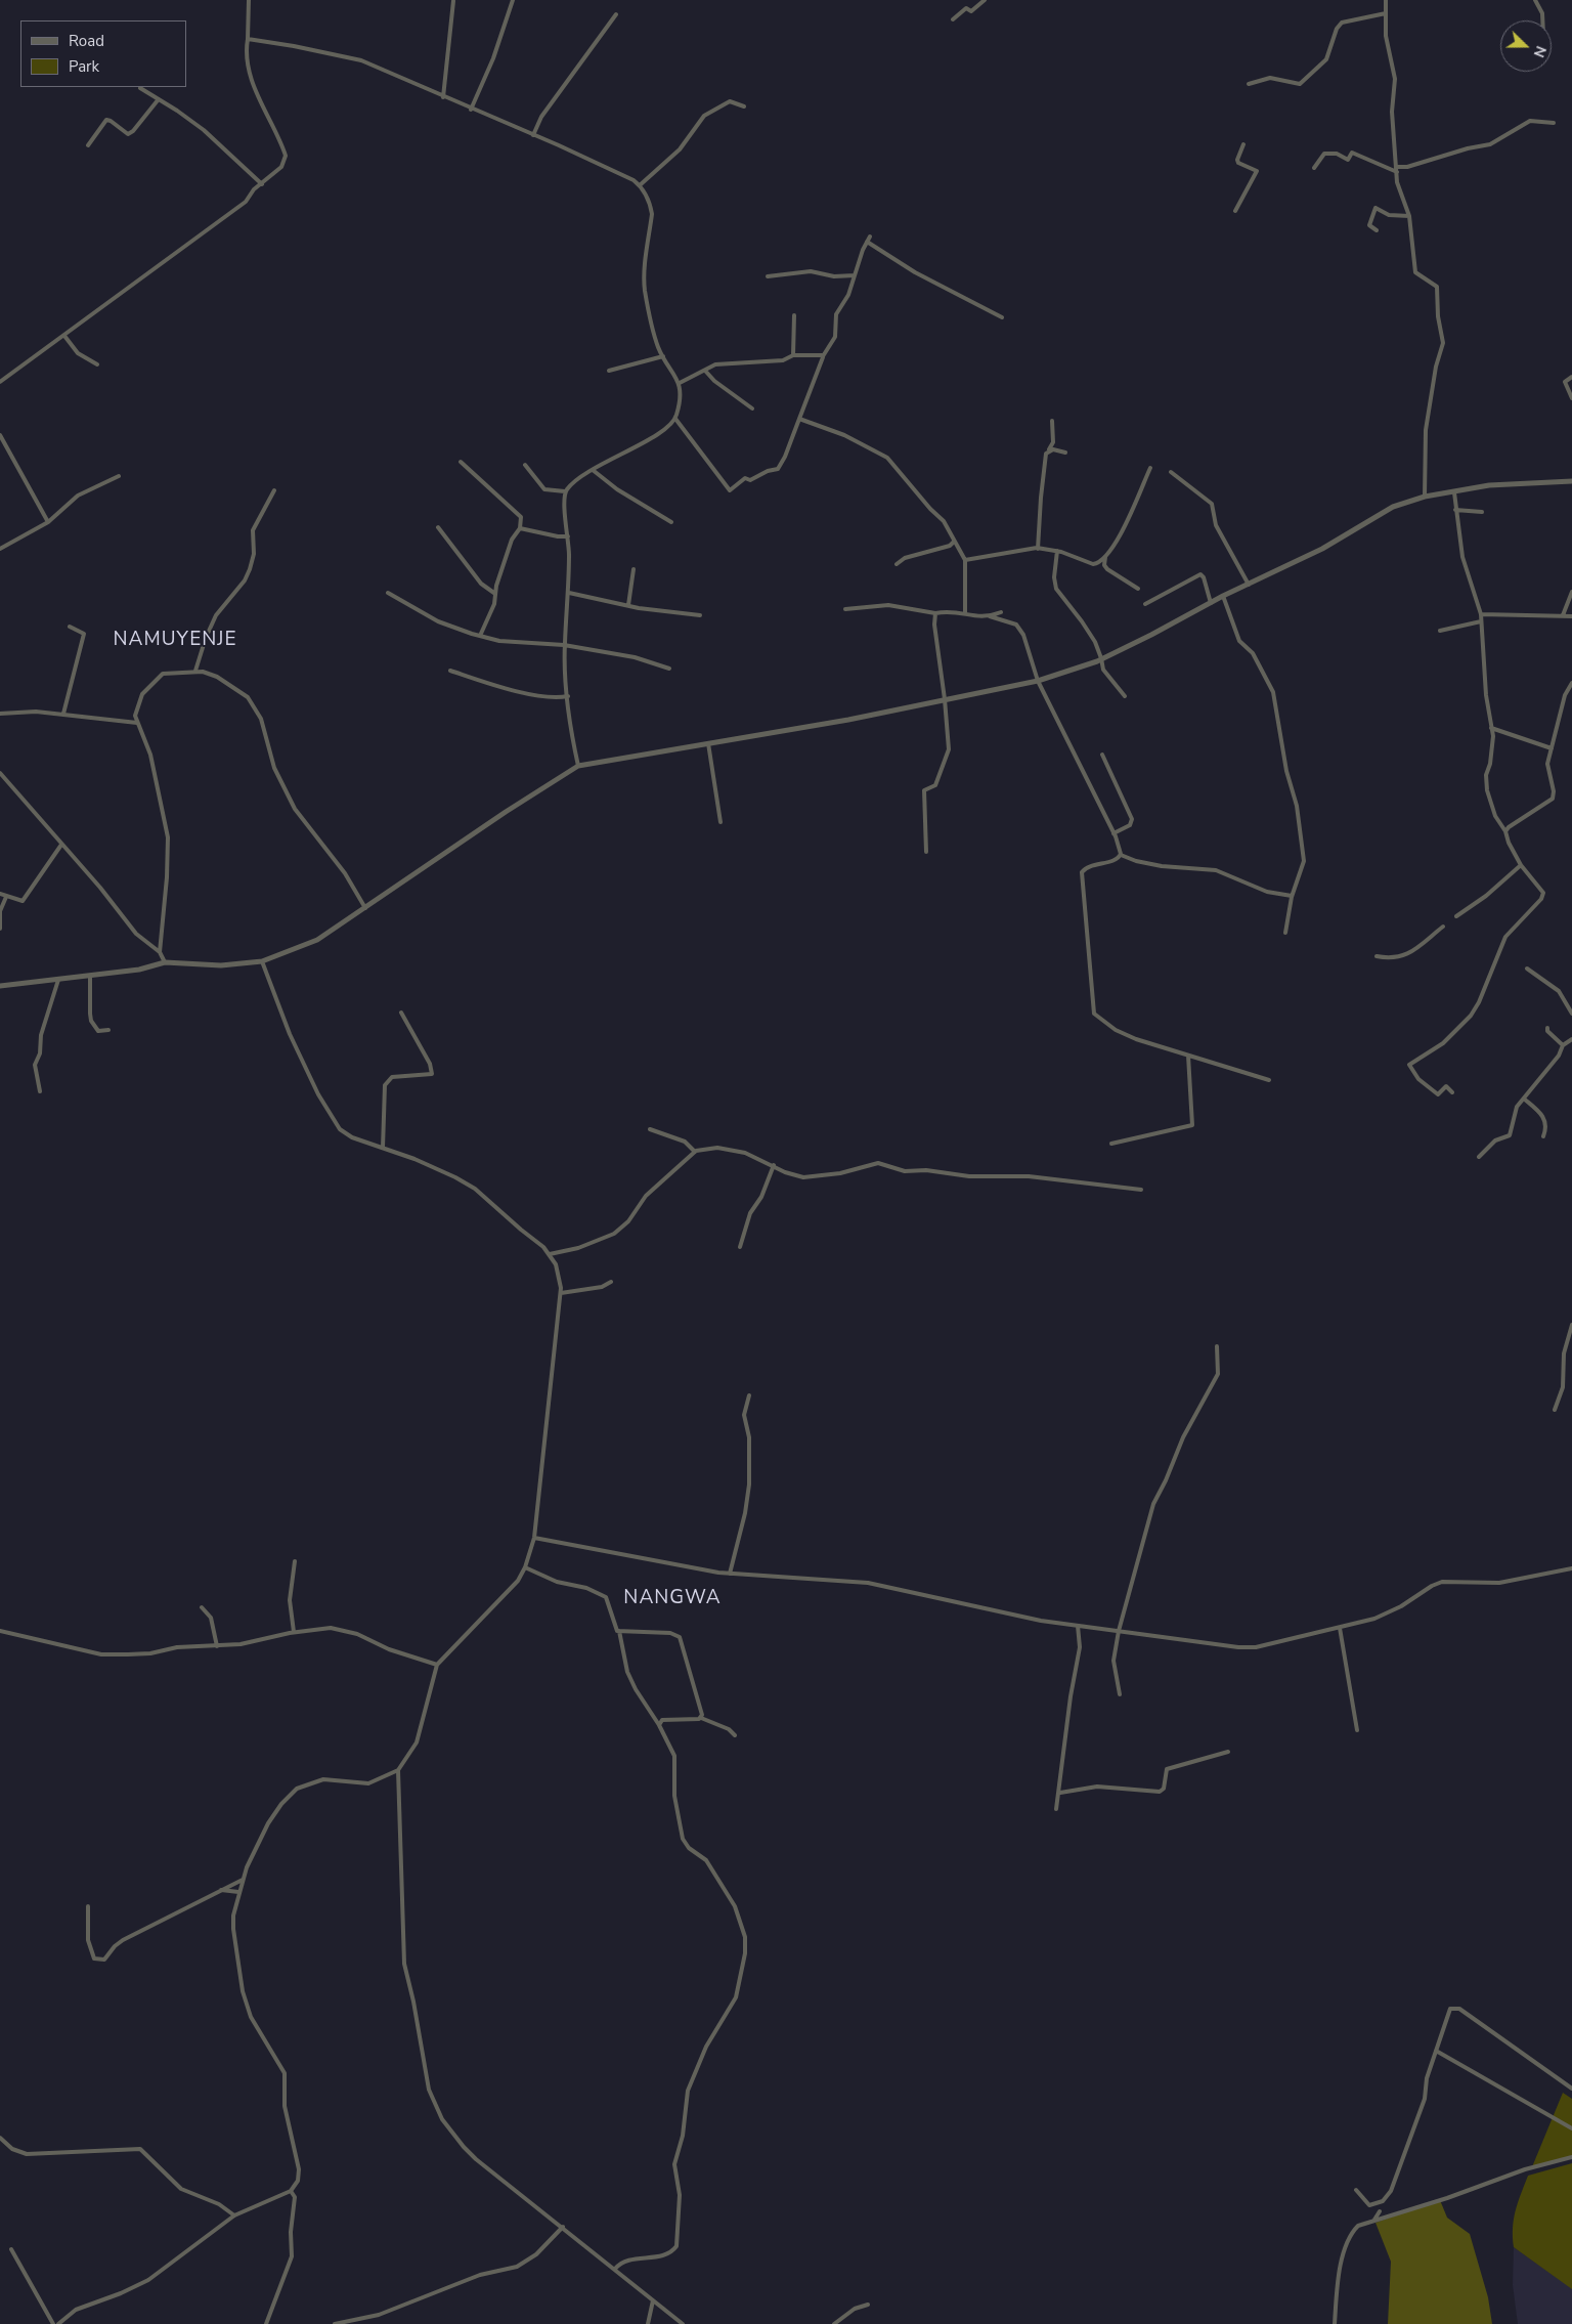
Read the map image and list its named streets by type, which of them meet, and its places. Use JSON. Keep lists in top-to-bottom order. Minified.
{"districts":["NAMUYENJE","NANGWA"],"legend":["Road","Park"],"north":"right"}
